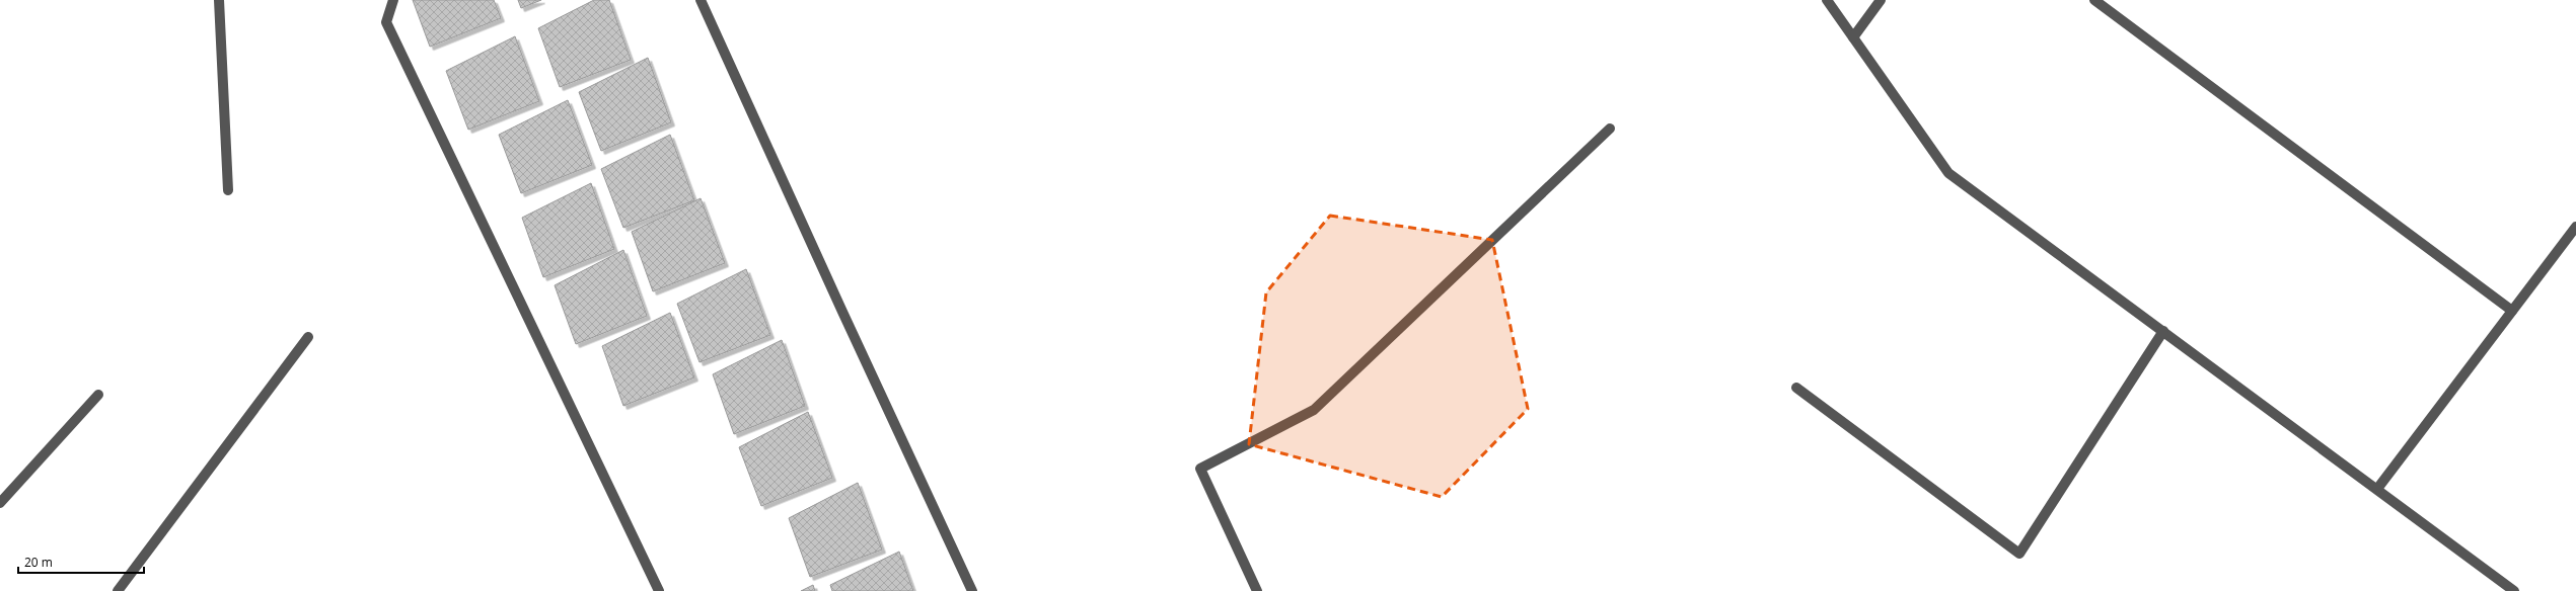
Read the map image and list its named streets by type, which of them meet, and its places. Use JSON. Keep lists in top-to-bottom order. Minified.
{"scale_bar":"20 m"}
